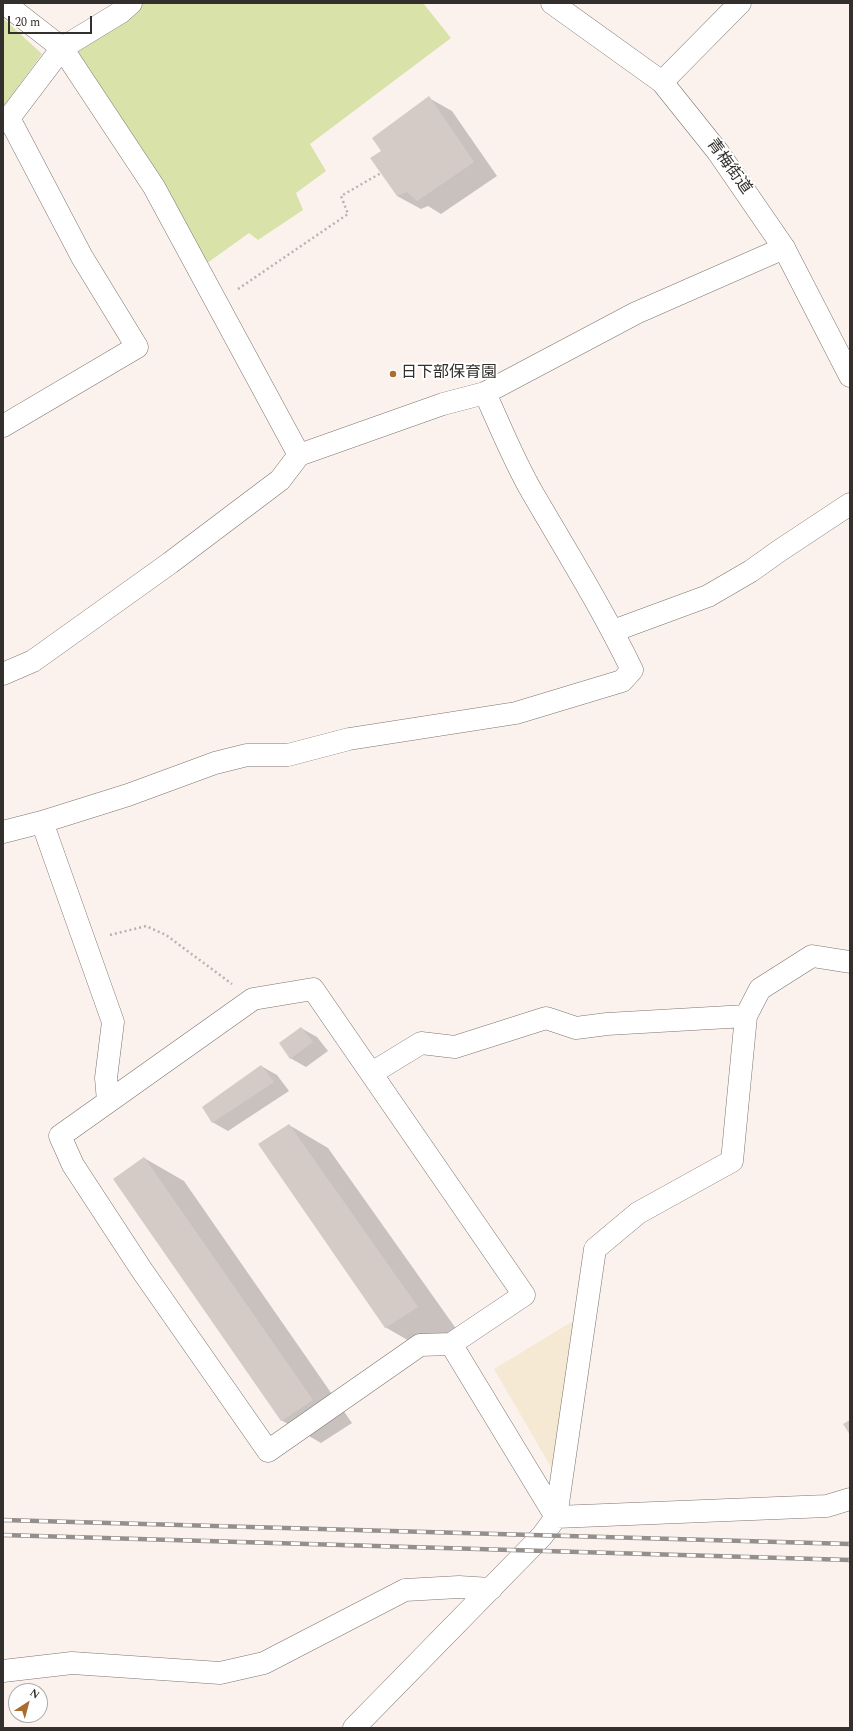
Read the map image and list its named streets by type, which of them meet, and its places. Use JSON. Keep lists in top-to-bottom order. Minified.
{"streets":{"street":["青梅街道"]},"places":["日下部保育園"],"scale_bar":"20 m","north":"top right"}
